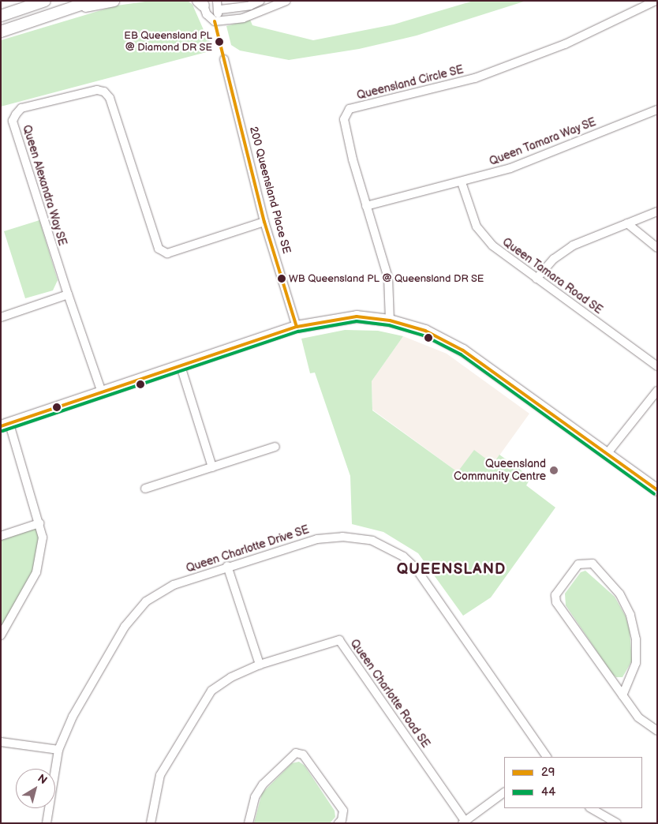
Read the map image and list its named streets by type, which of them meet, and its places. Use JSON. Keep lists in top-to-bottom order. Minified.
{"streets":{"street":["Queensland Circle SE","Queen Tamara Way SE","Queen Alexandra Way SE","200 Queensland Place SE","Queen Tamara Road SE","Queen Charlotte Drive SE","Queen Charlotte Road SE"]},"crossings":[["Queensland Circle SE","Queen Tamara Way SE"],["Queen Tamara Way SE","Queen Tamara Road SE"],["Queen Alexandra Way SE","200 Queensland Place SE"]],"districts":["QUEENSLAND"],"places":["EB Queensland PL @ Diamond DR SE","WB Queensland PL @ Queensland DR SE","Queensland Community Centre"],"lines":["transit line 29","transit line 44"],"legend":["29","44"],"north":"top right"}
